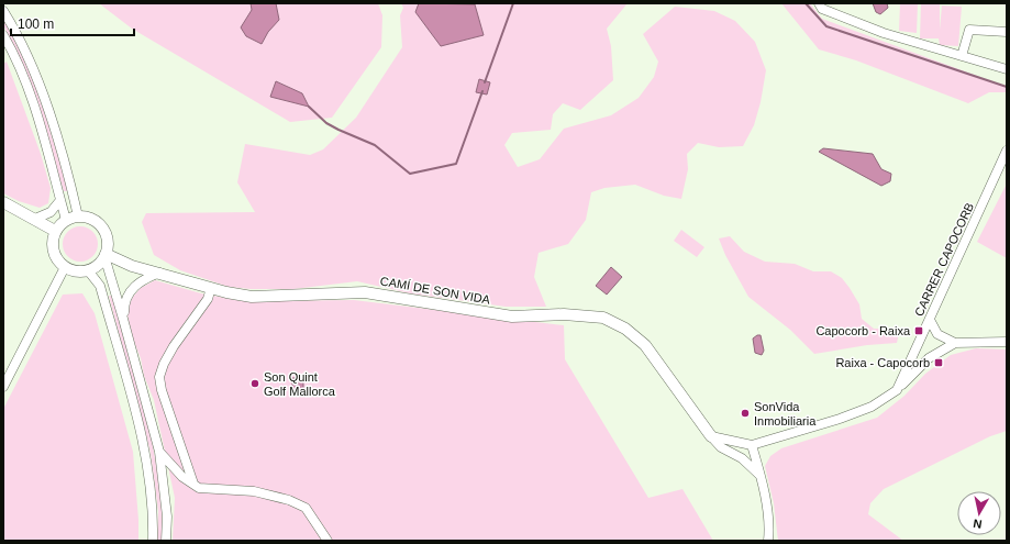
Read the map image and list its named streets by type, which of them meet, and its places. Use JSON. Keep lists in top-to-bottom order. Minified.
{"streets":{"street":["CARRER CAPOCORB","CAMÍ DE SON VIDA"]},"places":{"transit":["Capocorb - Raixa","Raixa - Capocorb"],"other":["Son Quint Golf Mallorca","SonVida Inmobiliaria"]},"scale_bar":"100 m","north":"bottom"}
